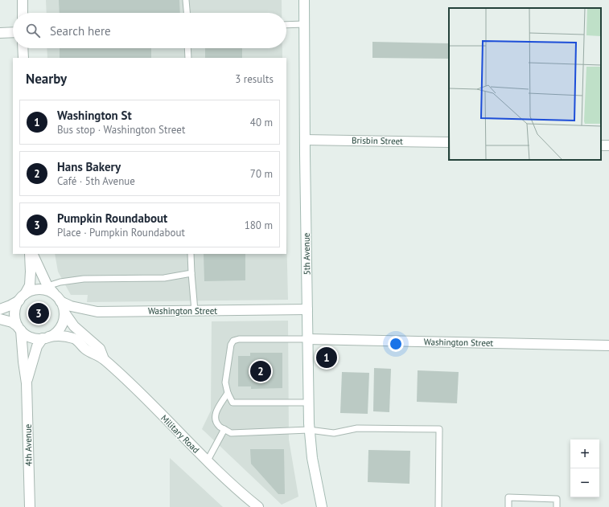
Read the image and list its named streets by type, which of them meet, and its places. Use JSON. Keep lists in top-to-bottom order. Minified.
{"streets":{"street":["Brisbin Street","5th Avenue","Washington Street","Military Road","4th Avenue"]},"crossings":[["Brisbin Street","5th Avenue"],["5th Avenue","Washington Street"],["Washington Street","Military Road"],["Washington Street","4th Avenue"],["Military Road","4th Avenue"]],"page":{"search":"Search here","heading":["Nearby","3 results"],"list":[{"mark":"1","name":"Washington St","note":"Bus stop · Washington Street","value":"40 m"},{"mark":"2","name":"Hans Bakery","note":"Café · 5th Avenue","value":"70 m"},{"mark":"3","name":"Pumpkin Roundabout","note":"Place · Pumpkin Roundabout","value":"180 m"}],"pins":["3","1","2"],"map_buttons":["+","−"]}}
